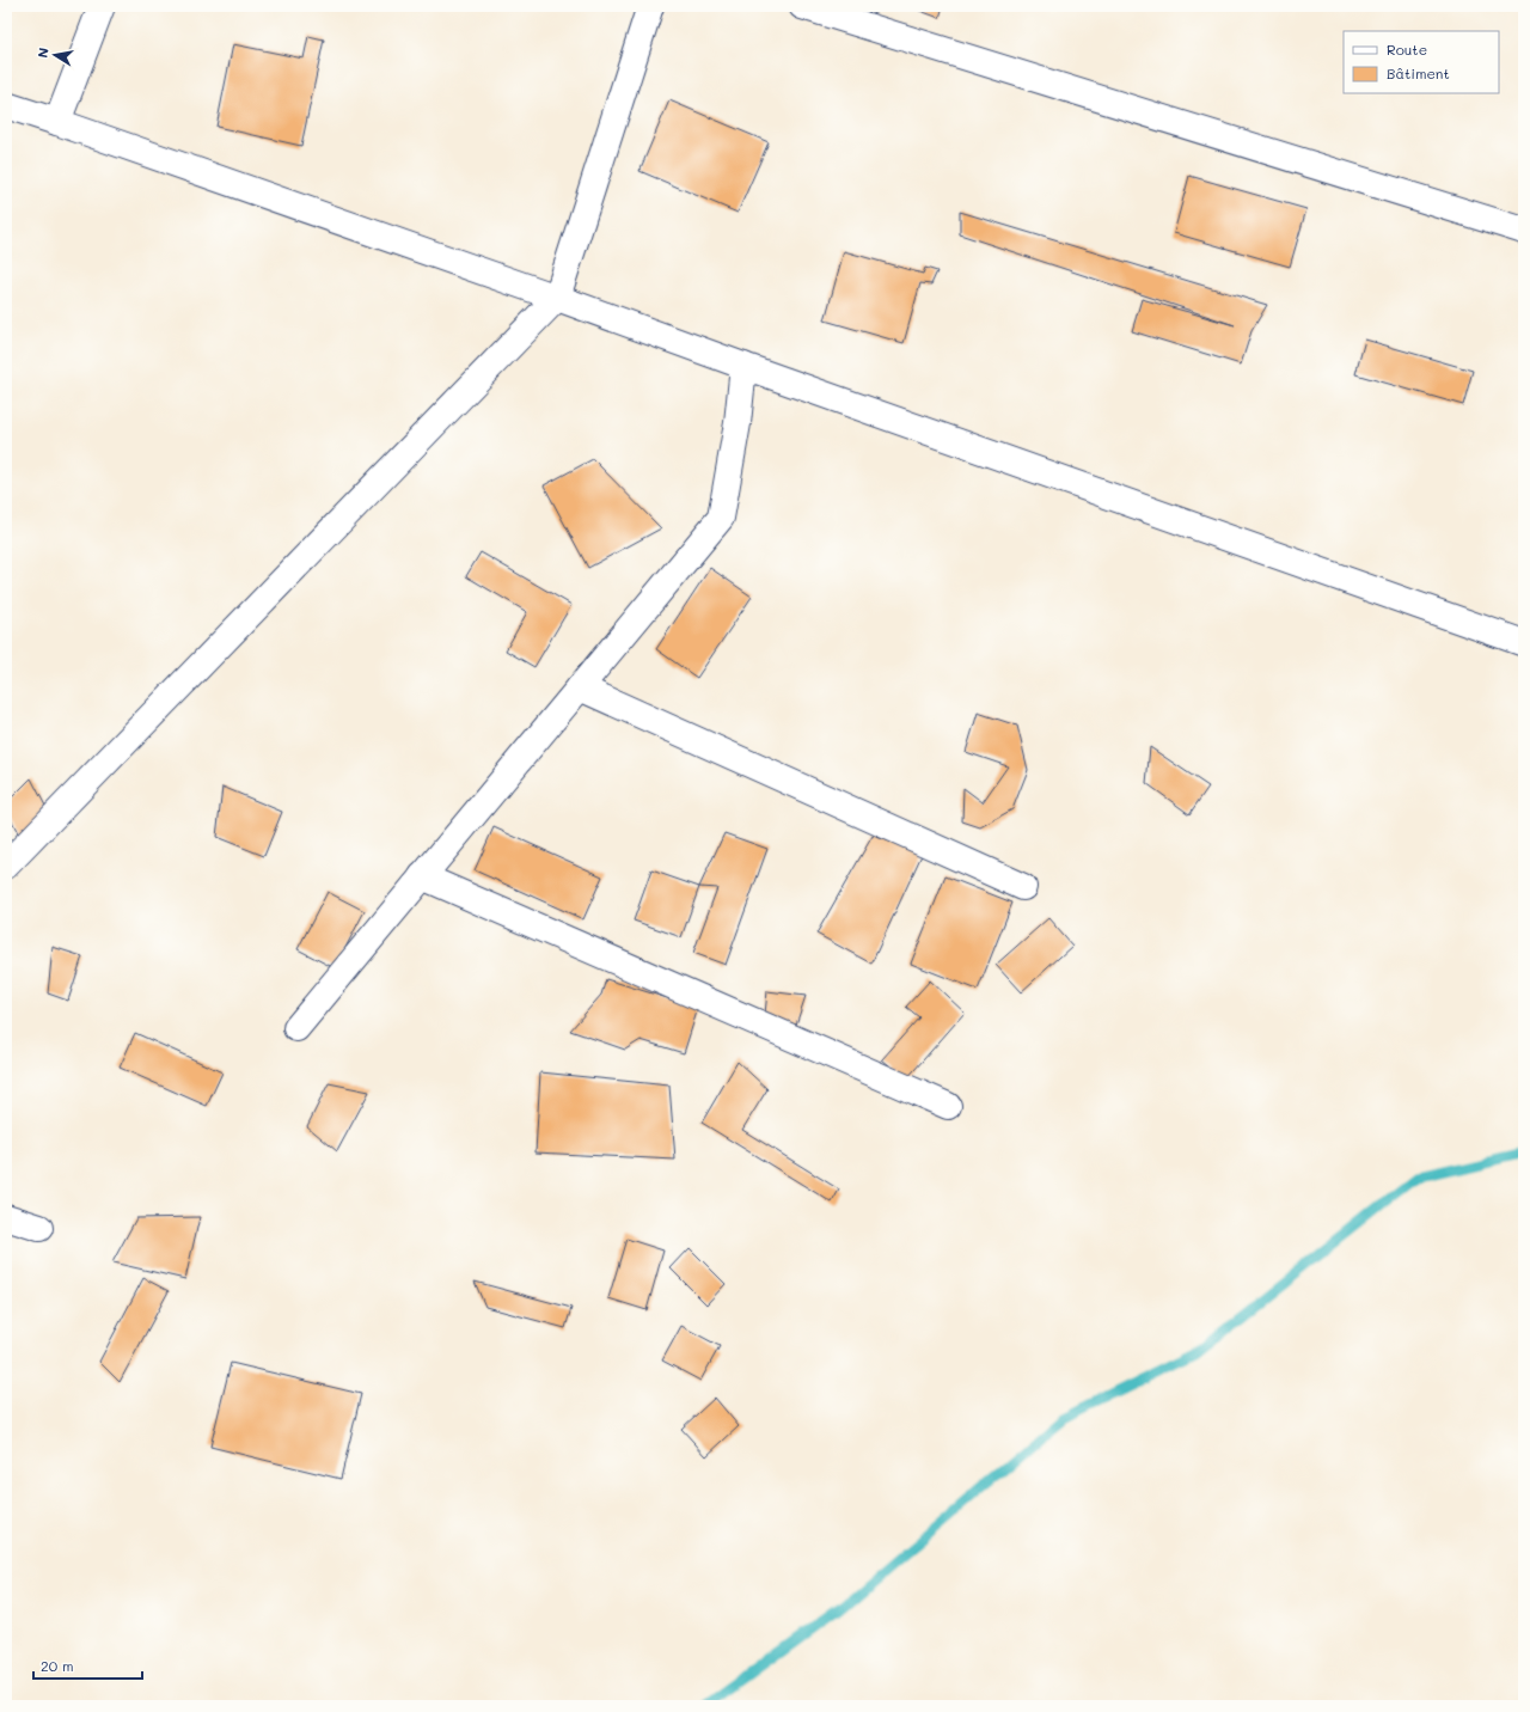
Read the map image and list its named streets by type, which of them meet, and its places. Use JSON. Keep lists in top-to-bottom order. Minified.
{"legend":["Route","Bâtiment"],"scale_bar":"20 m","north":"left"}
